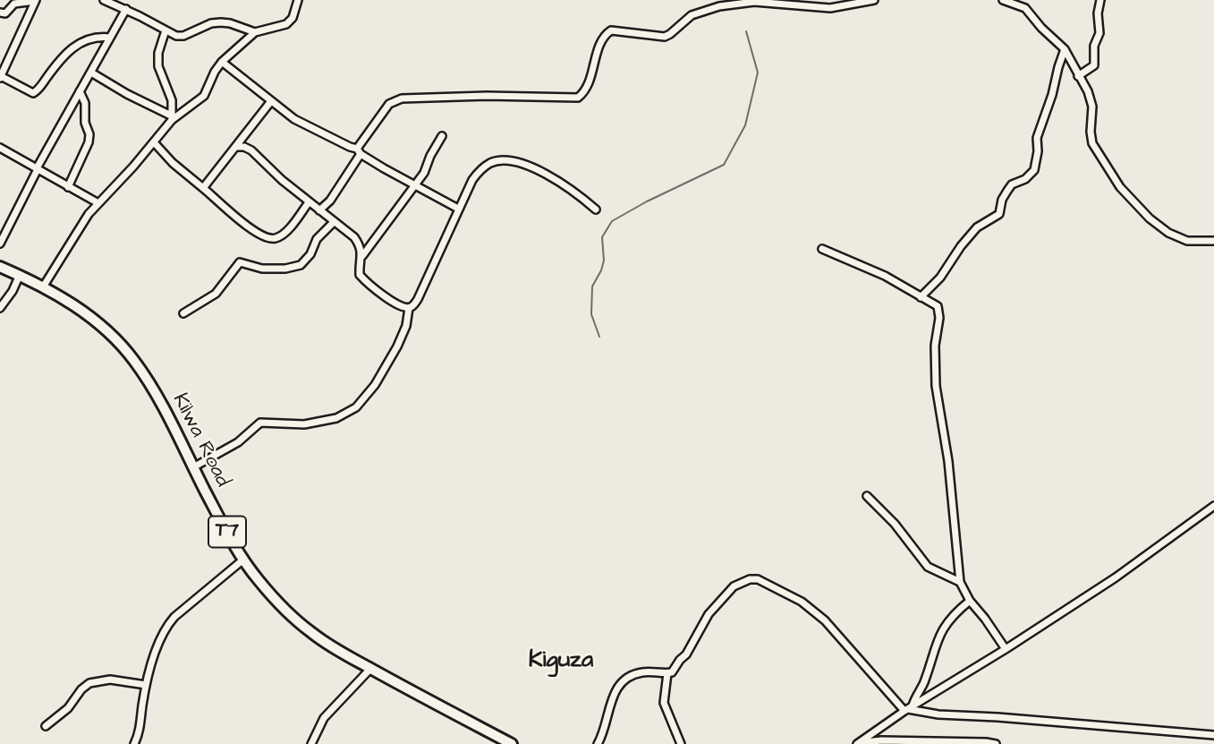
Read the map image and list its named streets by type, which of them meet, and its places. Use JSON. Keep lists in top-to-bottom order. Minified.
{"streets":{"highway":["Kilwa Road","T7"]},"districts":["Kiguza"]}
